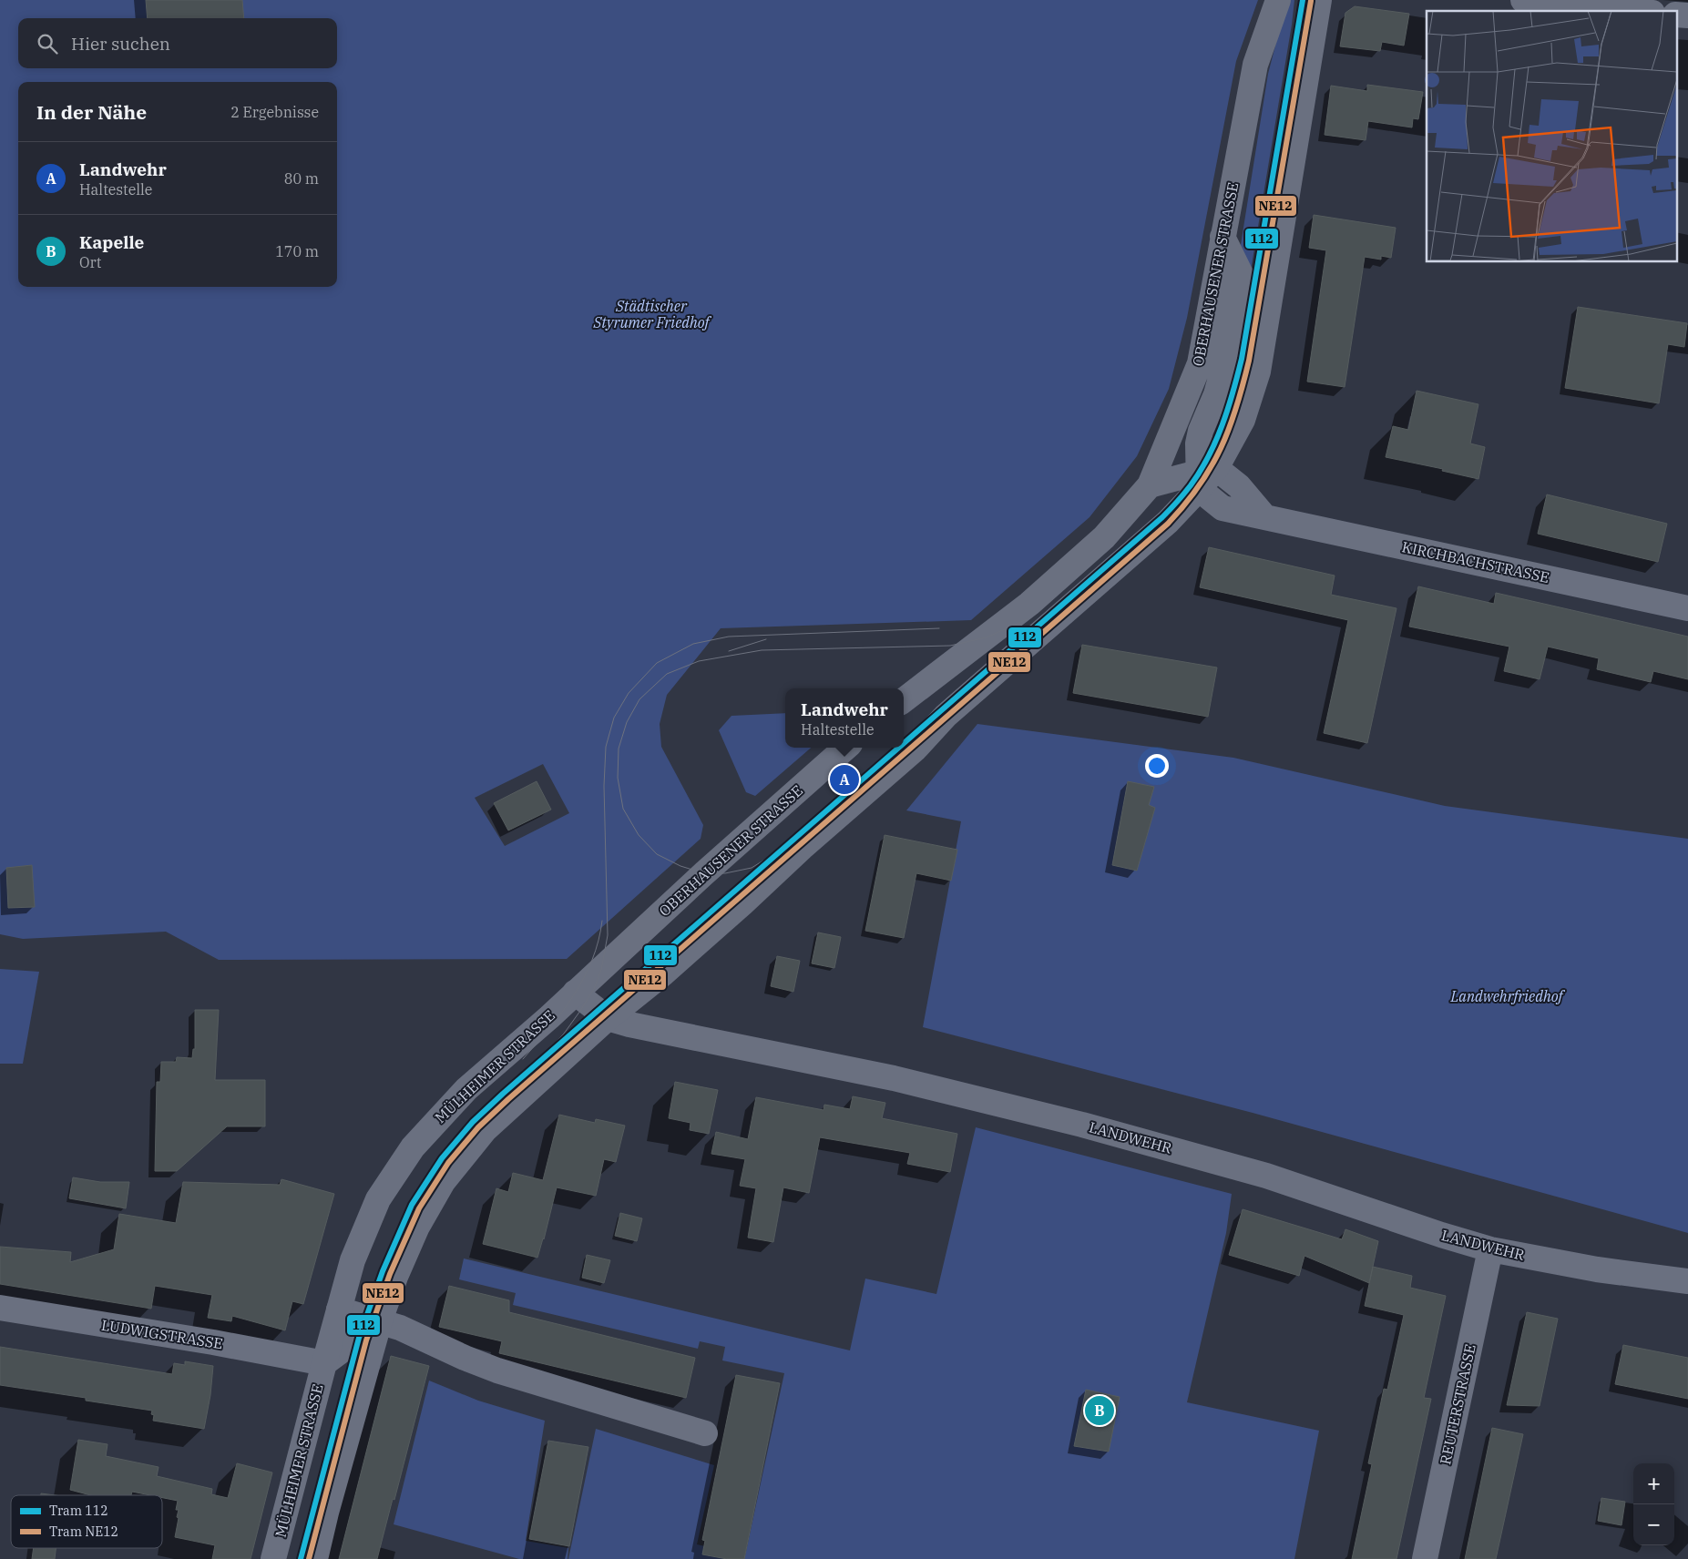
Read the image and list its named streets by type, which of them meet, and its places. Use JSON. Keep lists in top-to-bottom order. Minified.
{"streets":{"main road":["OBERHAUSENER STRASSE","KIRCHBACHSTRASSE","MÜLHEIMER STRASSE","LANDWEHR","LUDWIGSTRASSE","REUTERSTRASSE"]},"crossings":[["OBERHAUSENER STRASSE","MÜLHEIMER STRASSE"],["MÜLHEIMER STRASSE","LANDWEHR"],["MÜLHEIMER STRASSE","LUDWIGSTRASSE"],["LANDWEHR","REUTERSTRASSE"]],"parks":["Städtischer Styrumer Friedhof","Landwehrfriedhof"],"lines":["tram line 112","tram line NE12"],"legend":["Tram 112","Tram NE12"],"page":{"search":"Hier suchen","heading":["In der Nähe","2 Ergebnisse"],"list":[{"mark":"A","name":"Landwehr","note":"Haltestelle","value":"80 m"},{"mark":"B","name":"Kapelle","note":"Ort","value":"170 m"}],"popup":["Landwehr","Haltestelle"],"pins":["A","B"],"map_buttons":["+","−"]}}
